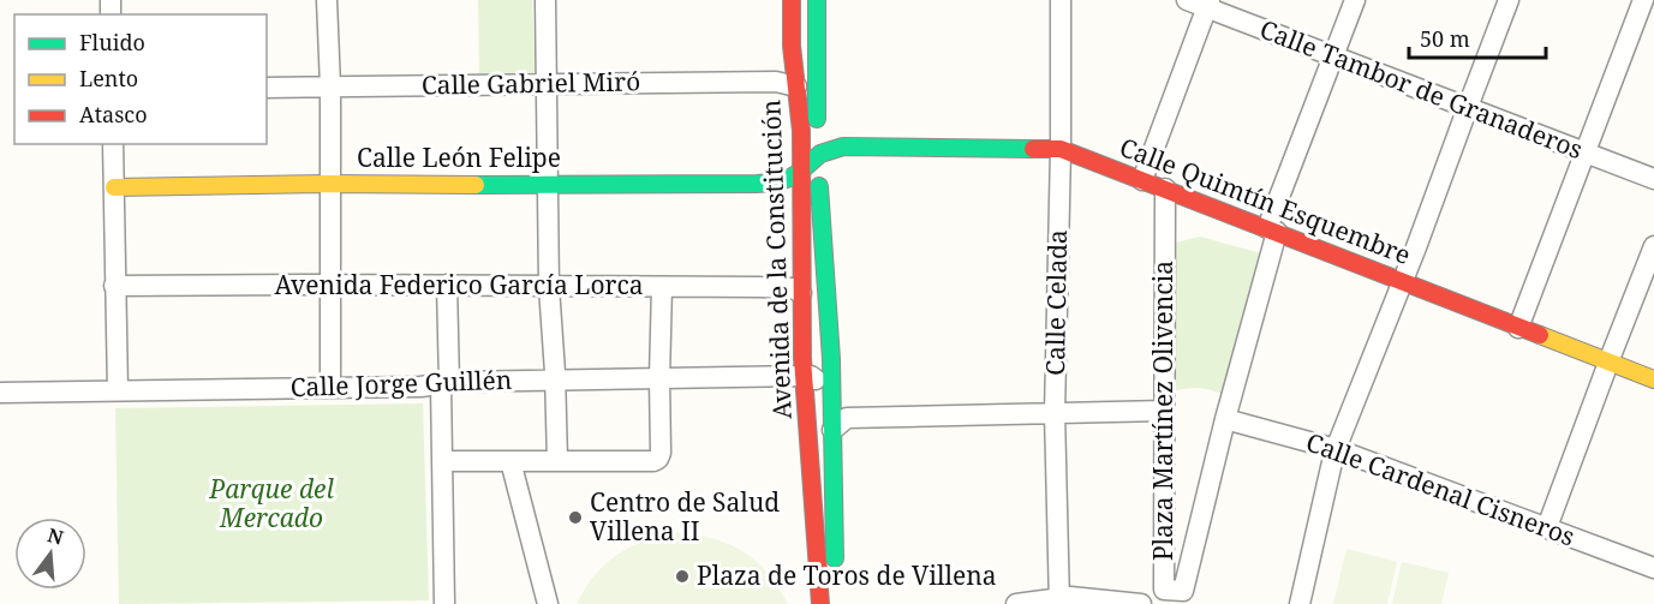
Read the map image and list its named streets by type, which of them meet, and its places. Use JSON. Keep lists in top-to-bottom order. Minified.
{"streets":{"street":["Calle Gabriel Miró","Calle Tambor de Granaderos","Calle León Felipe","Calle Quimtín Esquembre","Avenida de la Constitución","Avenida Federico García Lorca","Calle Celada","Calle Jorge Guillén","Plaza Martínez Olivencia","Calle Cardenal Cisneros"]},"crossings":[["Calle Gabriel Miró","Avenida de la Constitución"],["Calle Tambor de Granaderos","Plaza Martínez Olivencia"],["Calle León Felipe","Avenida de la Constitución"],["Calle Quimtín Esquembre","Calle Celada"],["Calle Quimtín Esquembre","Plaza Martínez Olivencia"],["Avenida de la Constitución","Avenida Federico García Lorca"],["Avenida de la Constitución","Calle Jorge Guillén"],["Plaza Martínez Olivencia","Calle Cardenal Cisneros"]],"parks":["Parque del Mercado"],"places":["Centro de Salud Villena II","Plaza de Toros de Villena"],"legend":["Fluido","Lento","Atasco"],"scale_bar":"50 m","north":"top"}
